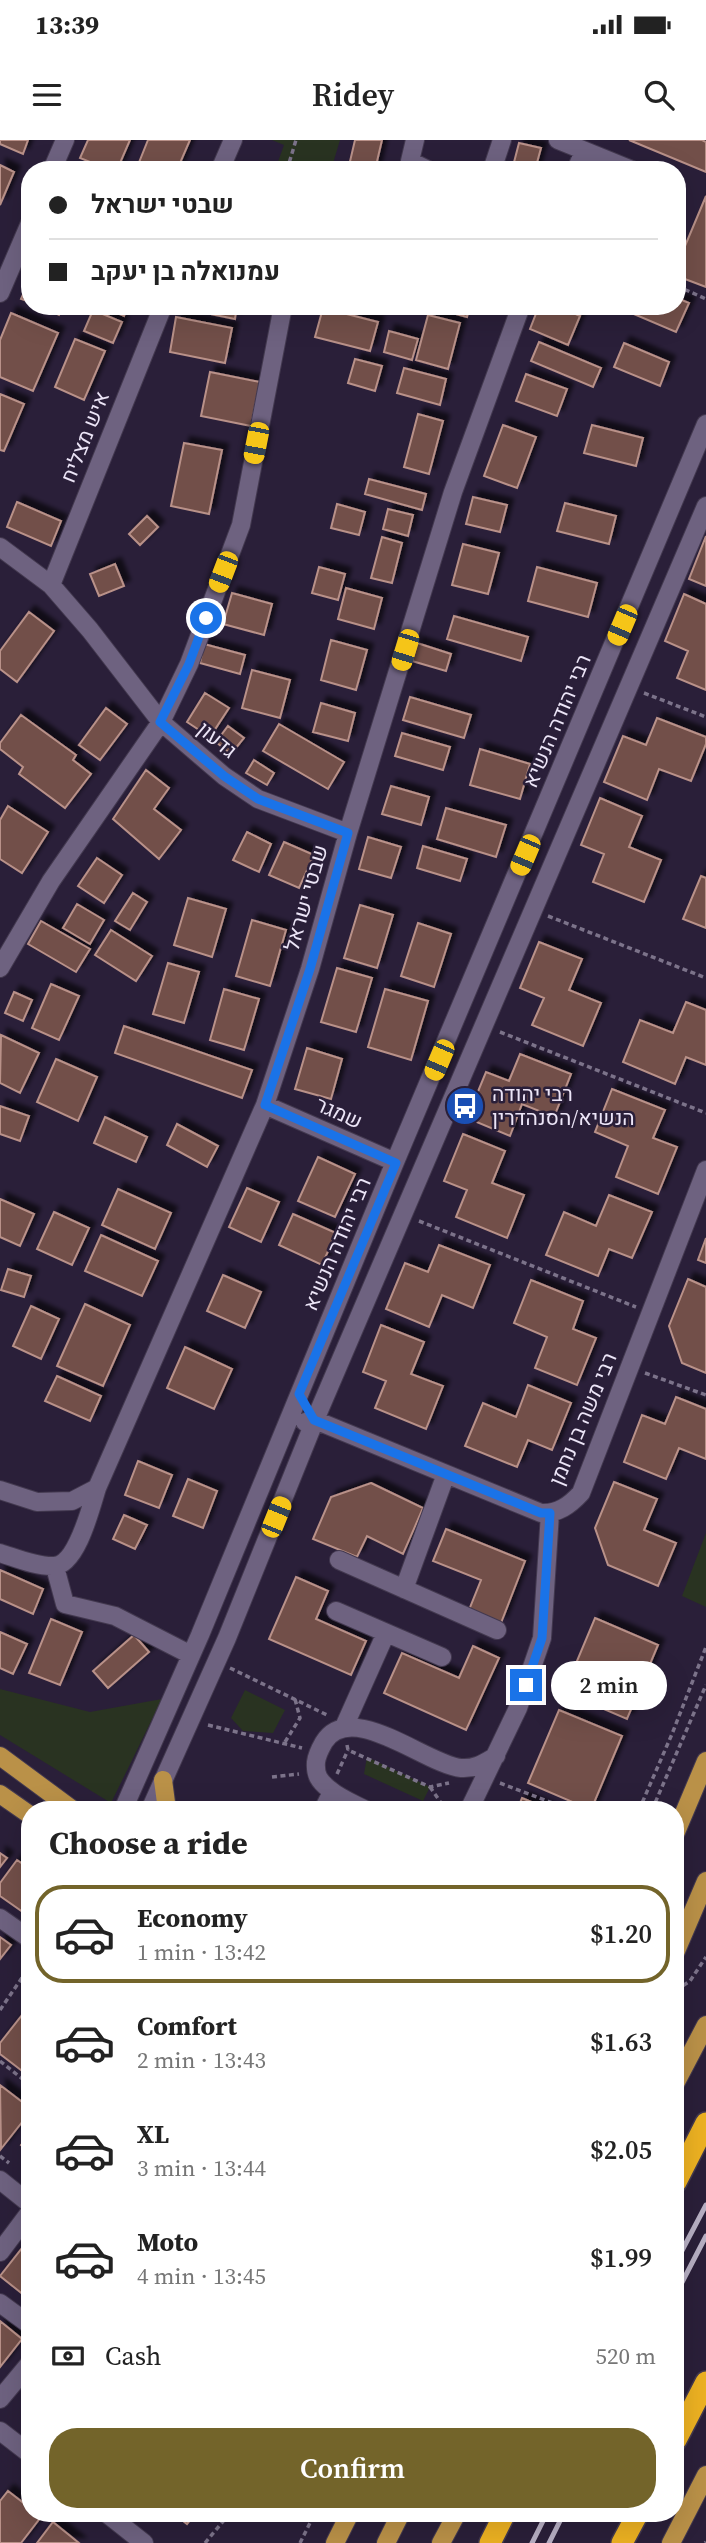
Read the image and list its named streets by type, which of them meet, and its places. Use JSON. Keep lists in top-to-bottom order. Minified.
{"streets":{"street":["איש מצליח","רבי יהודה הנשיא","גדעון","שבטי ישראל","שמגר","רבי משה בן נחמן"]},"crossings":[["איש מצליח","גדעון"],["רבי יהודה הנשיא","שמגר"],["גדעון","שבטי ישראל"],["שבטי ישראל","שמגר"]],"places":{"bus stop":["רבי יהודה הנשיא/הסנהדרין"]},"page":{"status":"13:39","header":"Ridey","banner":["שבטי ישראל","עמנואלה בן יעקב"],"bubble":"2 min","heading":"Choose a ride","list":[{"name":"Economy","note":"1 min · 13:42","value":"$1.20"},{"name":"Comfort","note":"2 min · 13:43","value":"$1.63"},{"name":"XL","note":"3 min · 13:44","value":"$2.05"},{"name":"Moto","note":"4 min · 13:45","value":"$1.99"}],"pay":["Cash","520 m"],"buttons":"Confirm"}}
